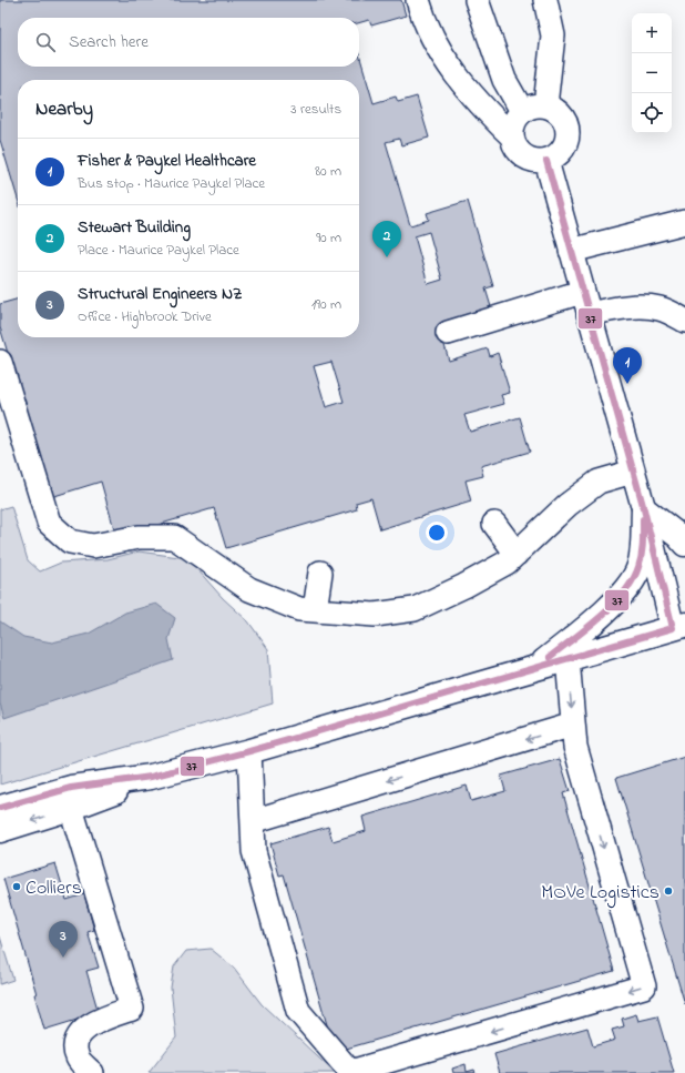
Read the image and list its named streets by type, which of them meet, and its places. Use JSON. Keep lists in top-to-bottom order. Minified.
{"places":["Colliers","MOVe Logistics"],"lines":["transit line 37"],"page":{"map_buttons":["+","−"],"search":"Search here","heading":["Nearby","3 results"],"list":[{"mark":"1","name":"Fisher & Paykel Healthcare","note":"Bus stop · Maurice Paykel Place","value":"80 m"},{"mark":"2","name":"Stewart Building","note":"Place · Maurice Paykel Place","value":"90 m"},{"mark":"3","name":"Structural Engineers NZ","note":"Office · Highbrook Drive","value":"190 m"}],"pins":["2","1","3"]}}
